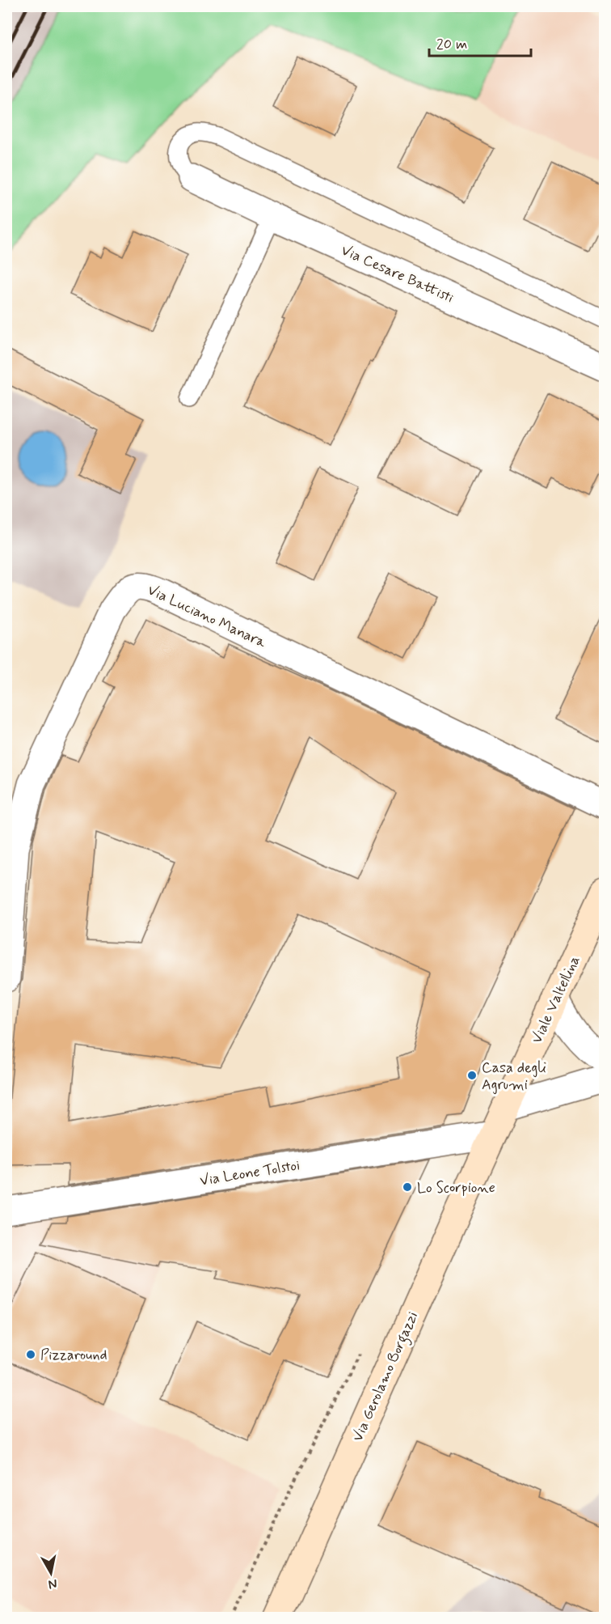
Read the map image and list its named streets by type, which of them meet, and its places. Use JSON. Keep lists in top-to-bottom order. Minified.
{"streets":{"main road":["Viale Valtellina","Via Gerolamo Borgazzi"],"street":["Via Cesare Battisti","Via Luciano Manara","Via Leone Tolstoi"]},"crossings":[["Viale Valtellina","Via Leone Tolstoi"],["Viale Valtellina","Via Gerolamo Borgazzi"],["Via Leone Tolstoi","Via Gerolamo Borgazzi"]],"places":["Casa degli Agrumi","Lo Scorpione","Pizzaround"],"scale_bar":"20 m","north":"bottom"}
